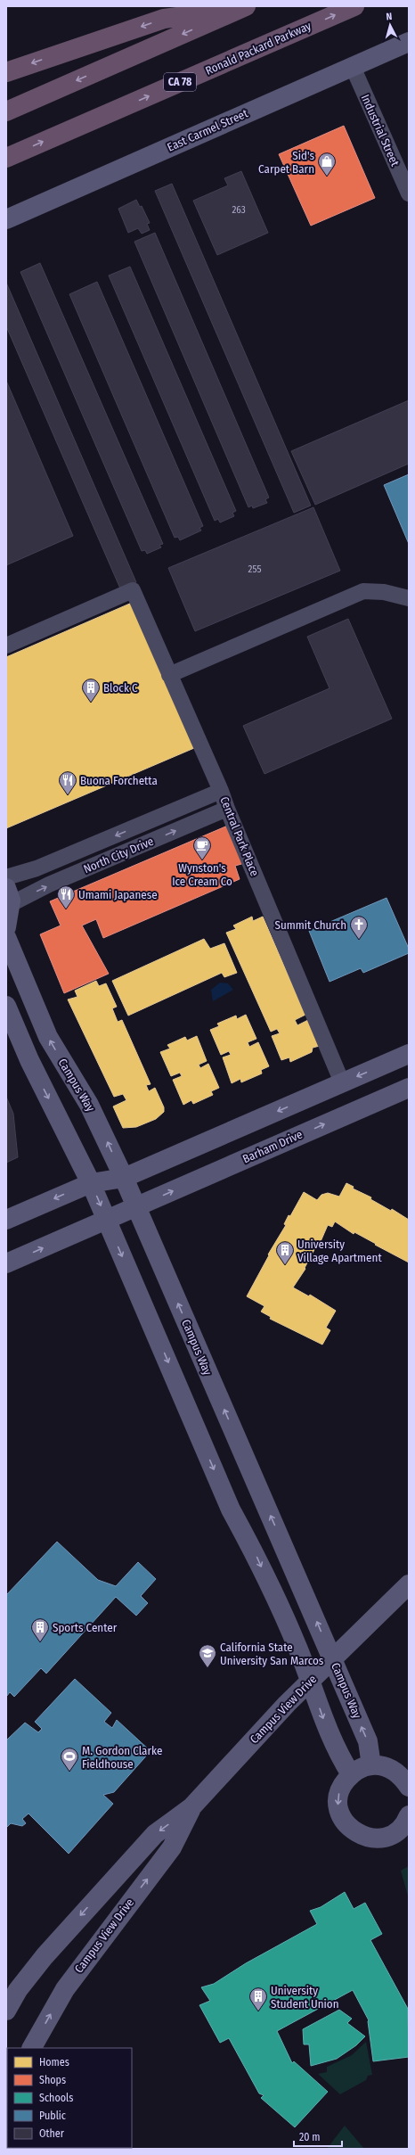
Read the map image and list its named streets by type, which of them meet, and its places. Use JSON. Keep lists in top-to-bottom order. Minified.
{"streets":{"highway":["Ronald Packard Parkway","CA 78"],"street":["East Carmel Street","Industrial Street","Central Park Place","North City Drive","Campus Way","Barham Drive","Campus View Drive"]},"crossings":[["East Carmel Street","Industrial Street"],["Central Park Place","North City Drive"],["Campus Way","Barham Drive"],["Campus Way","Campus View Drive"]],"places":{"shop":["Sid's Carpet Barn"],"building":["Block C","University Village Apartment","Sports Center","University Student Union"],"restaurant":["Buona Forchetta","Umami Japanese"],"cafe":["Wynston's Ice Cream Co"],"church":["Summit Church"],"school or university":["California State University San Marcos"],"sports":["M. Gordon Clarke Fieldhouse"]},"house_numbers":["263","255"],"legend":["Homes","Shops","Schools","Public","Other"],"scale_bar":"20 m","north":"top"}
